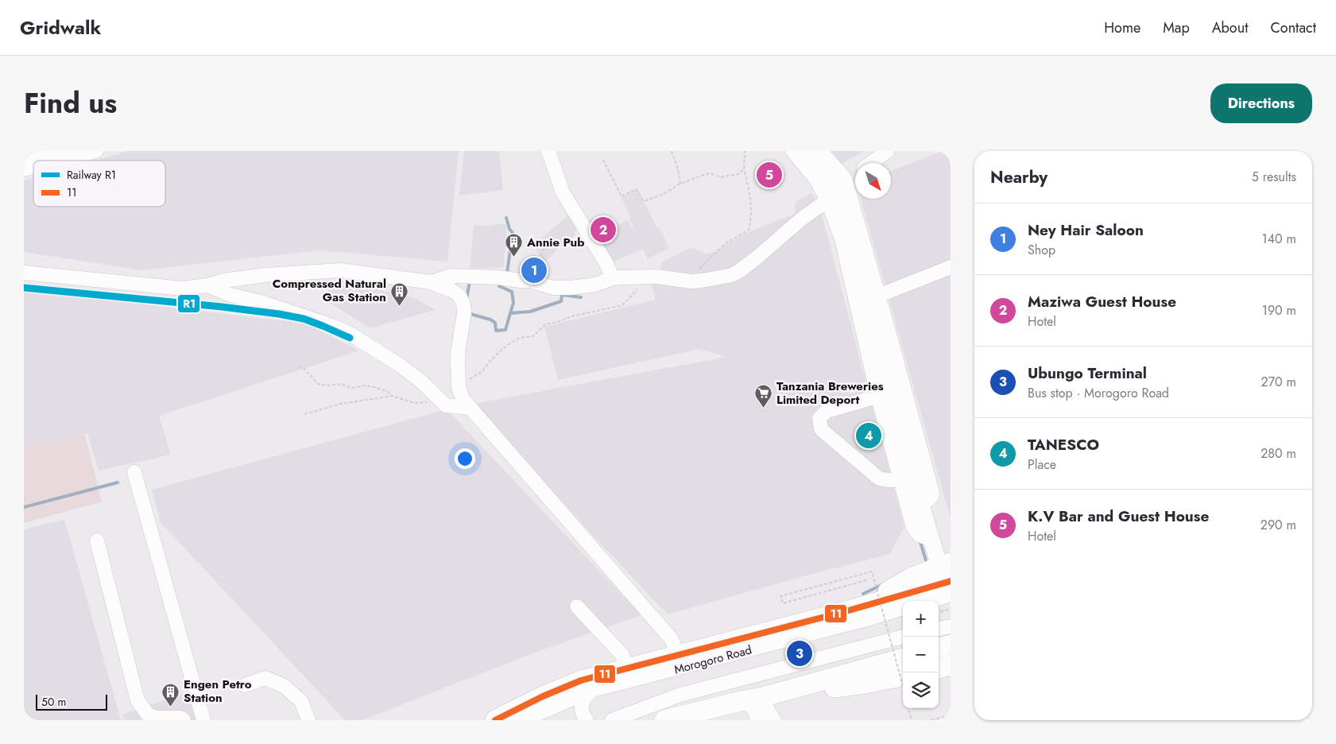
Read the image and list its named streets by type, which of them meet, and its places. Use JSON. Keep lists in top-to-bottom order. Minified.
{"streets":{"highway":["Morogoro Road"]},"places":{"building":["Annie Pub","Compressed Natural Gas Station","Engen Petro Station"],"supermarket":["Tanzania Breweries Limited Deport"]},"lines":["rail line R1","transit line 11"],"legend":["Railway R1","11"],"scale_bar":"50 m","north":"bottom right","page":{"header":"Gridwalk","nav":["Home","Map","About","Contact"],"title":"Find us","buttons":"Directions","heading":["Nearby","5 results"],"pins":["5","2","1","4","3"],"list":[{"mark":"1","name":"Ney Hair Saloon","note":"Shop","value":"140 m"},{"mark":"2","name":"Maziwa Guest House","note":"Hotel","value":"190 m"},{"mark":"3","name":"Ubungo Terminal","note":"Bus stop · Morogoro Road","value":"270 m"},{"mark":"4","name":"TANESCO","note":"Place","value":"280 m"},{"mark":"5","name":"K.V Bar and Guest House","note":"Hotel","value":"290 m"}],"map_buttons":["+","−"],"scale":"50 m"}}
